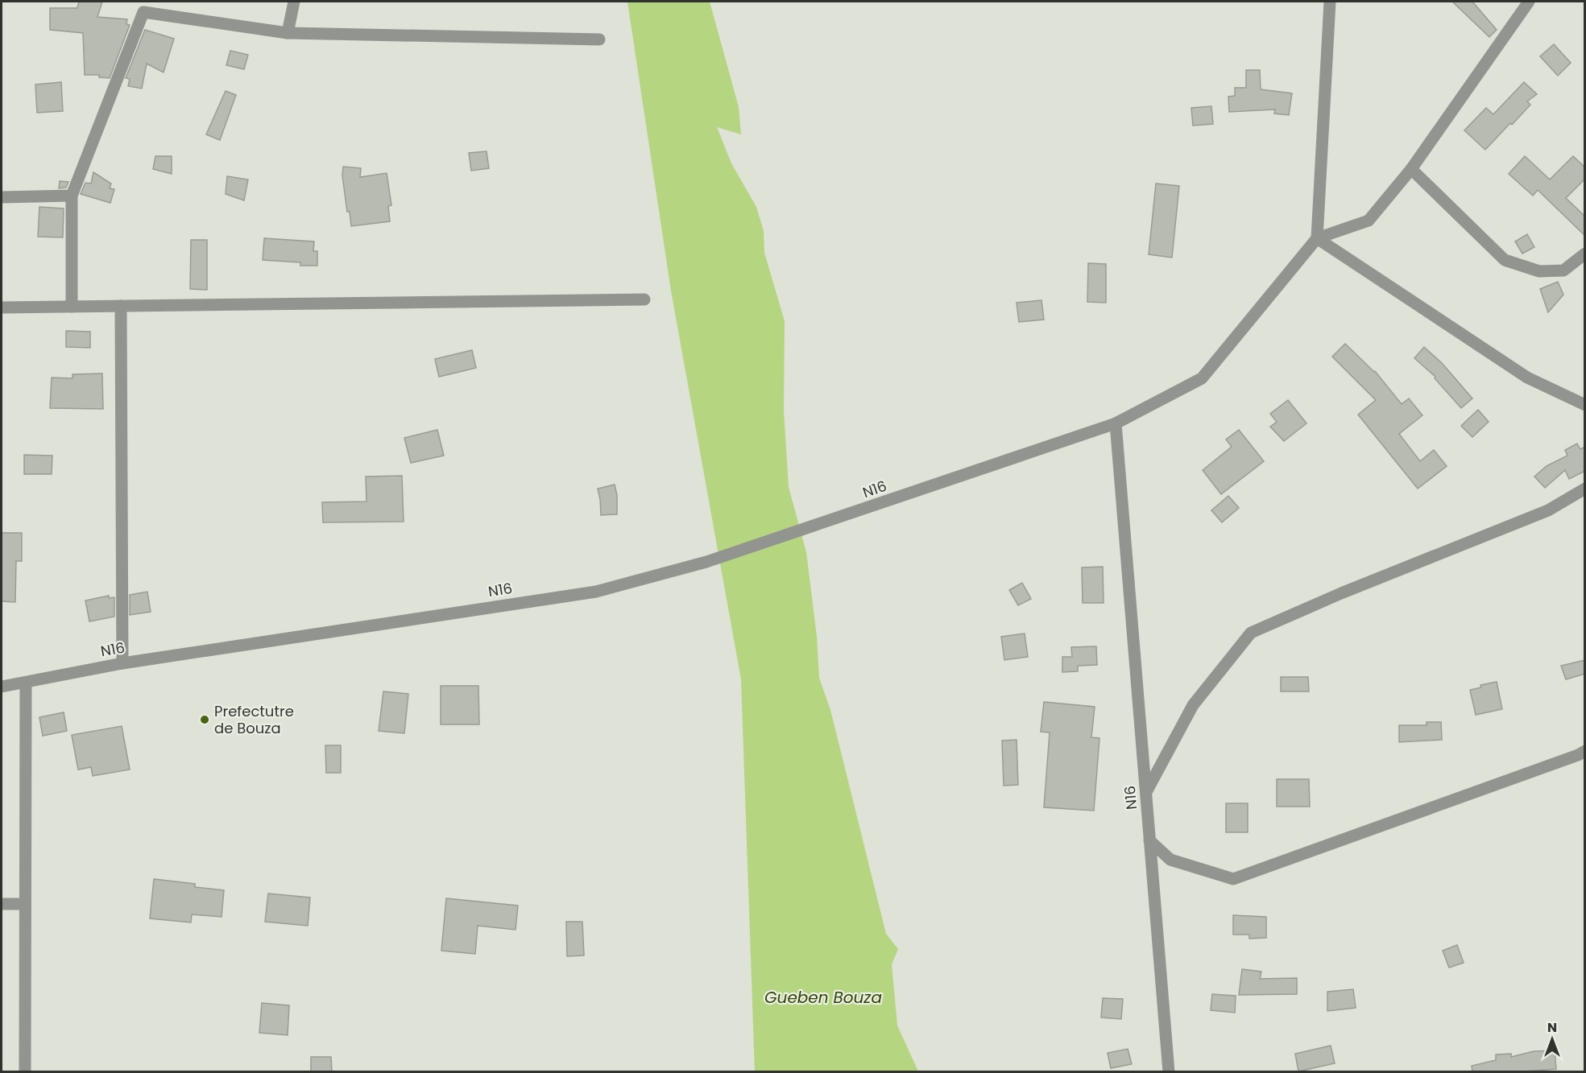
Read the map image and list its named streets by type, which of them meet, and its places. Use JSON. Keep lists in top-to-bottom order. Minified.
{"streets":{"street":["N16"]},"water":["Gueben Bouza"],"places":["Prefectutre de Bouza"],"north":"top"}
